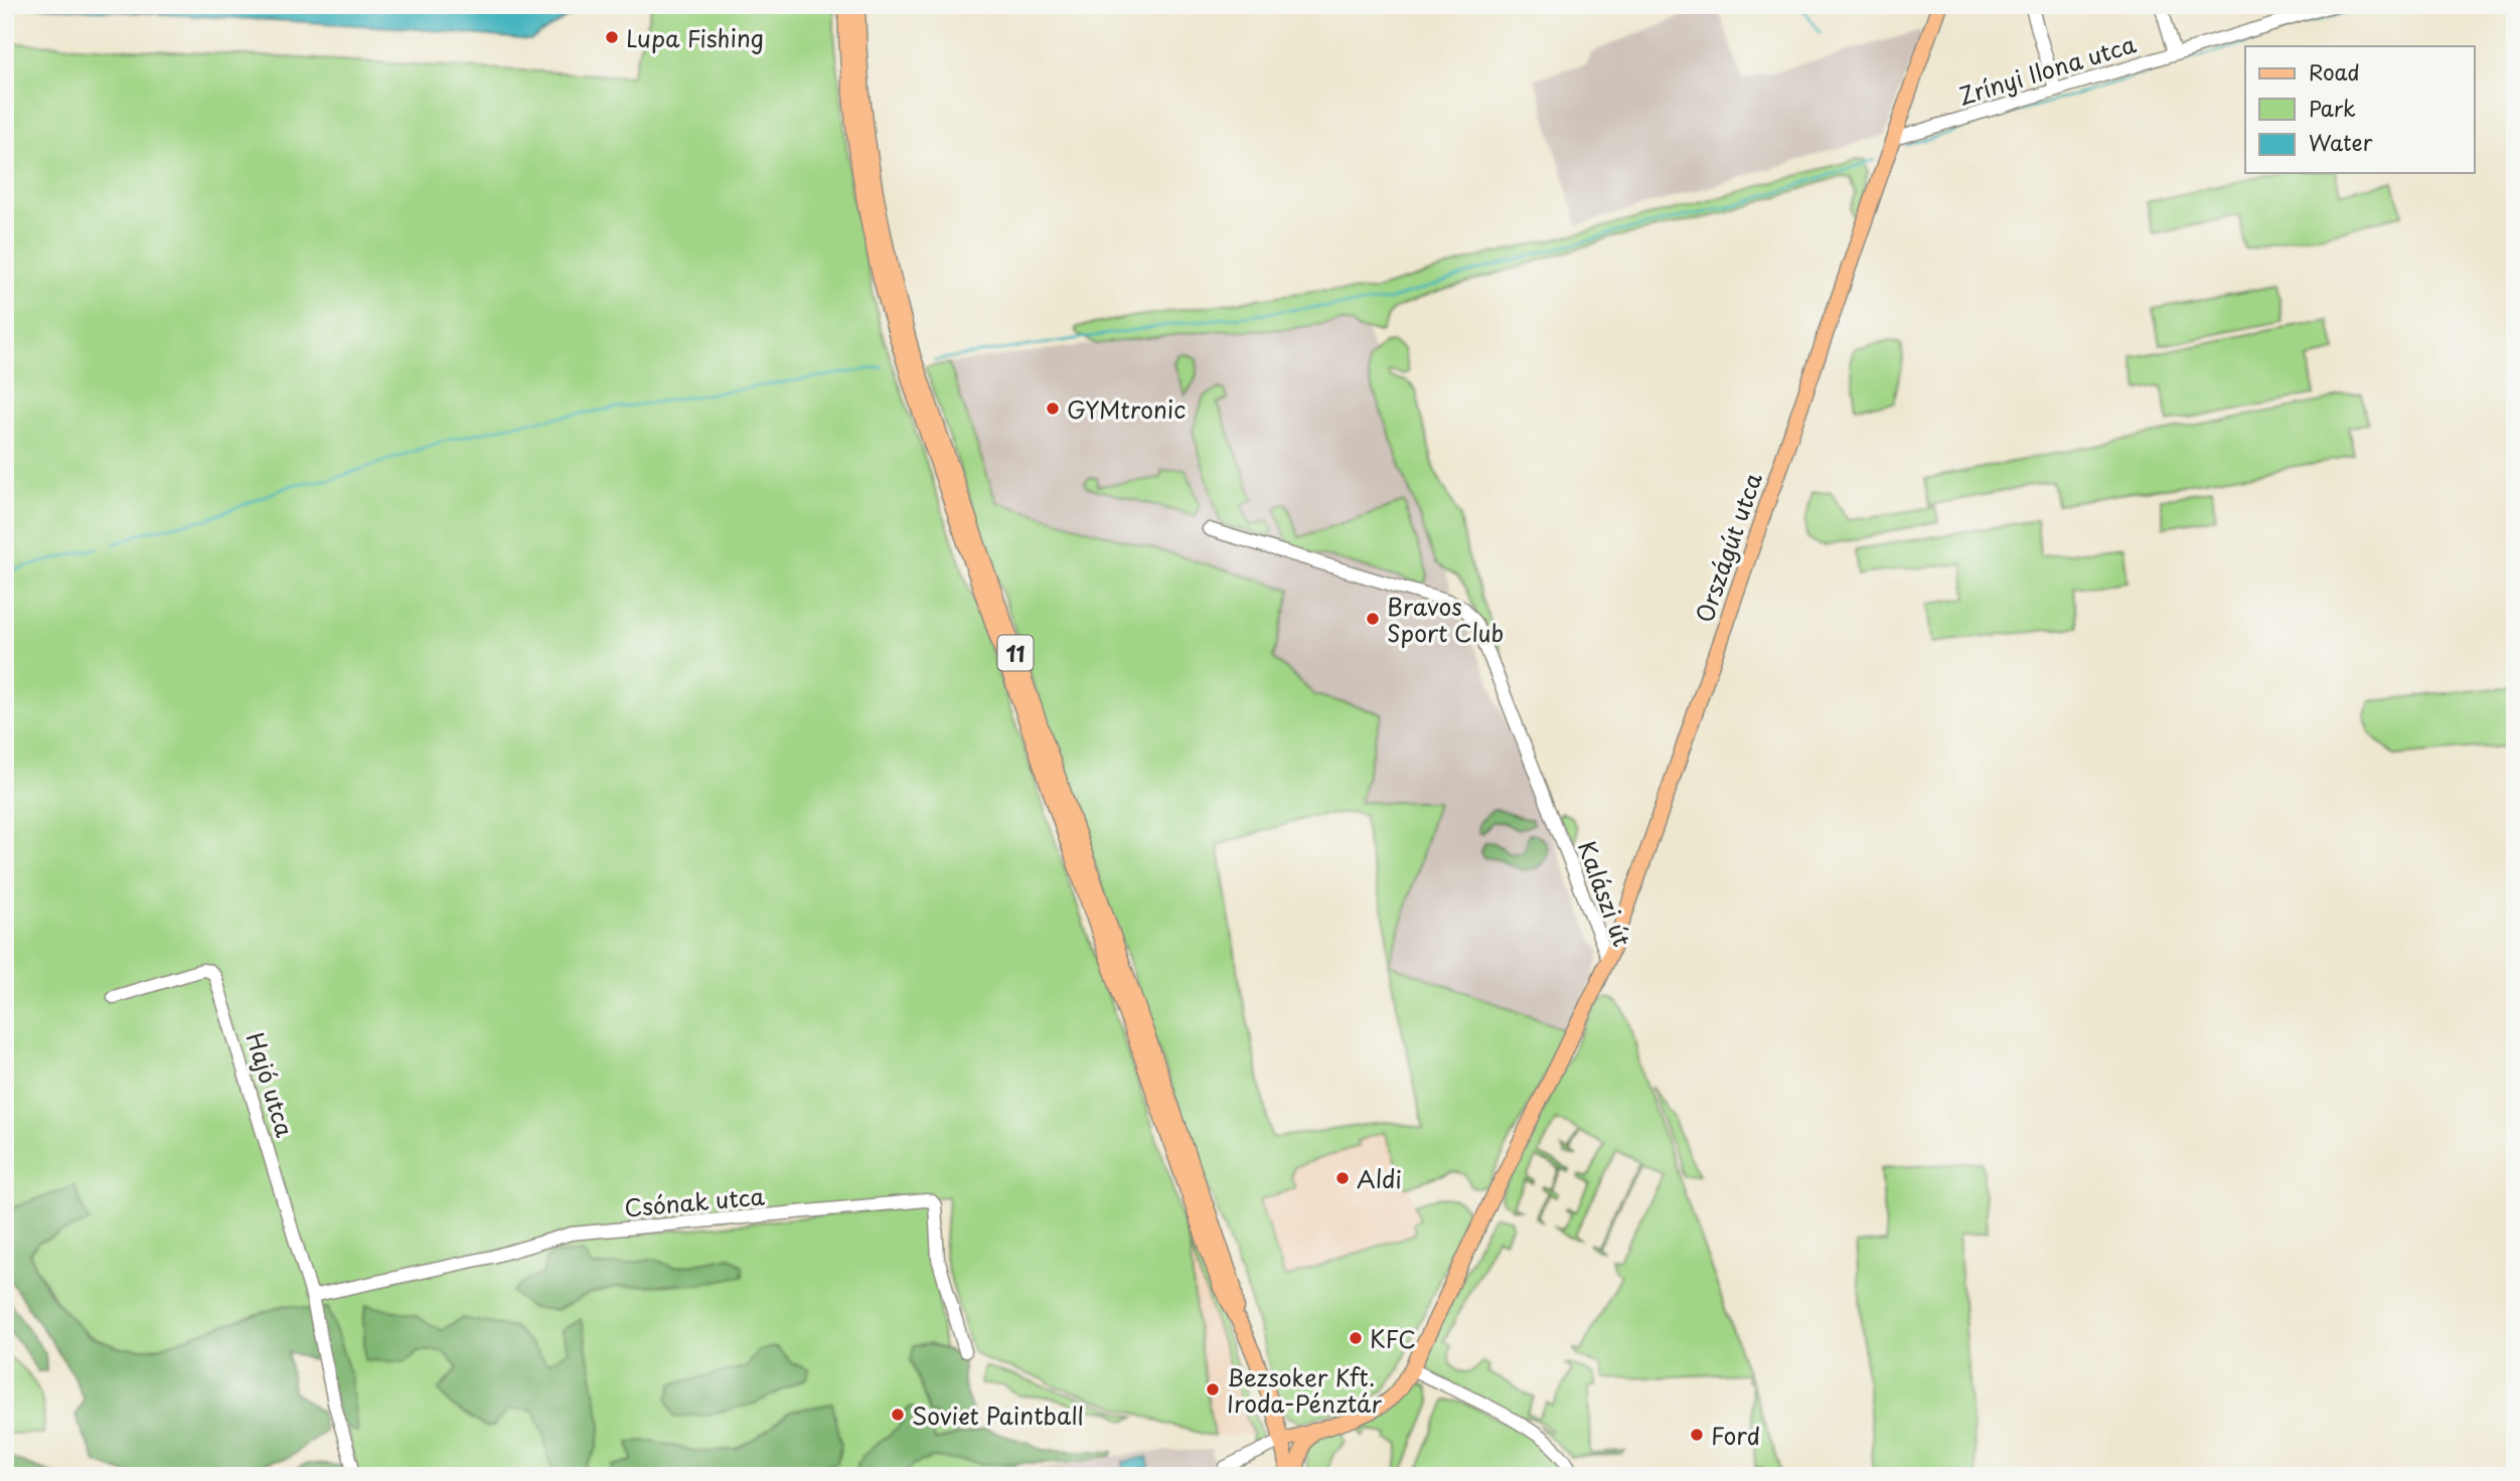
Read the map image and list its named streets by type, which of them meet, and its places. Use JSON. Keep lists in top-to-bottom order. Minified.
{"streets":{"main road":["Országút utca","11","Kalászi út"],"street":["Zrínyi Ilona utca","Hajó utca","Csónak utca"]},"crossings":[["Zrínyi Ilona utca","Országút utca"],["Országút utca","Kalászi út"],["11","Kalászi út"],["Hajó utca","Csónak utca"]],"places":["Lupa Fishing","GYMtronic","Bravos Sport Club","Aldi","KFC","Bezsoker Kft. Iroda-Pénztár","Soviet Paintball","Ford"],"legend":["Road","Park","Water"]}
